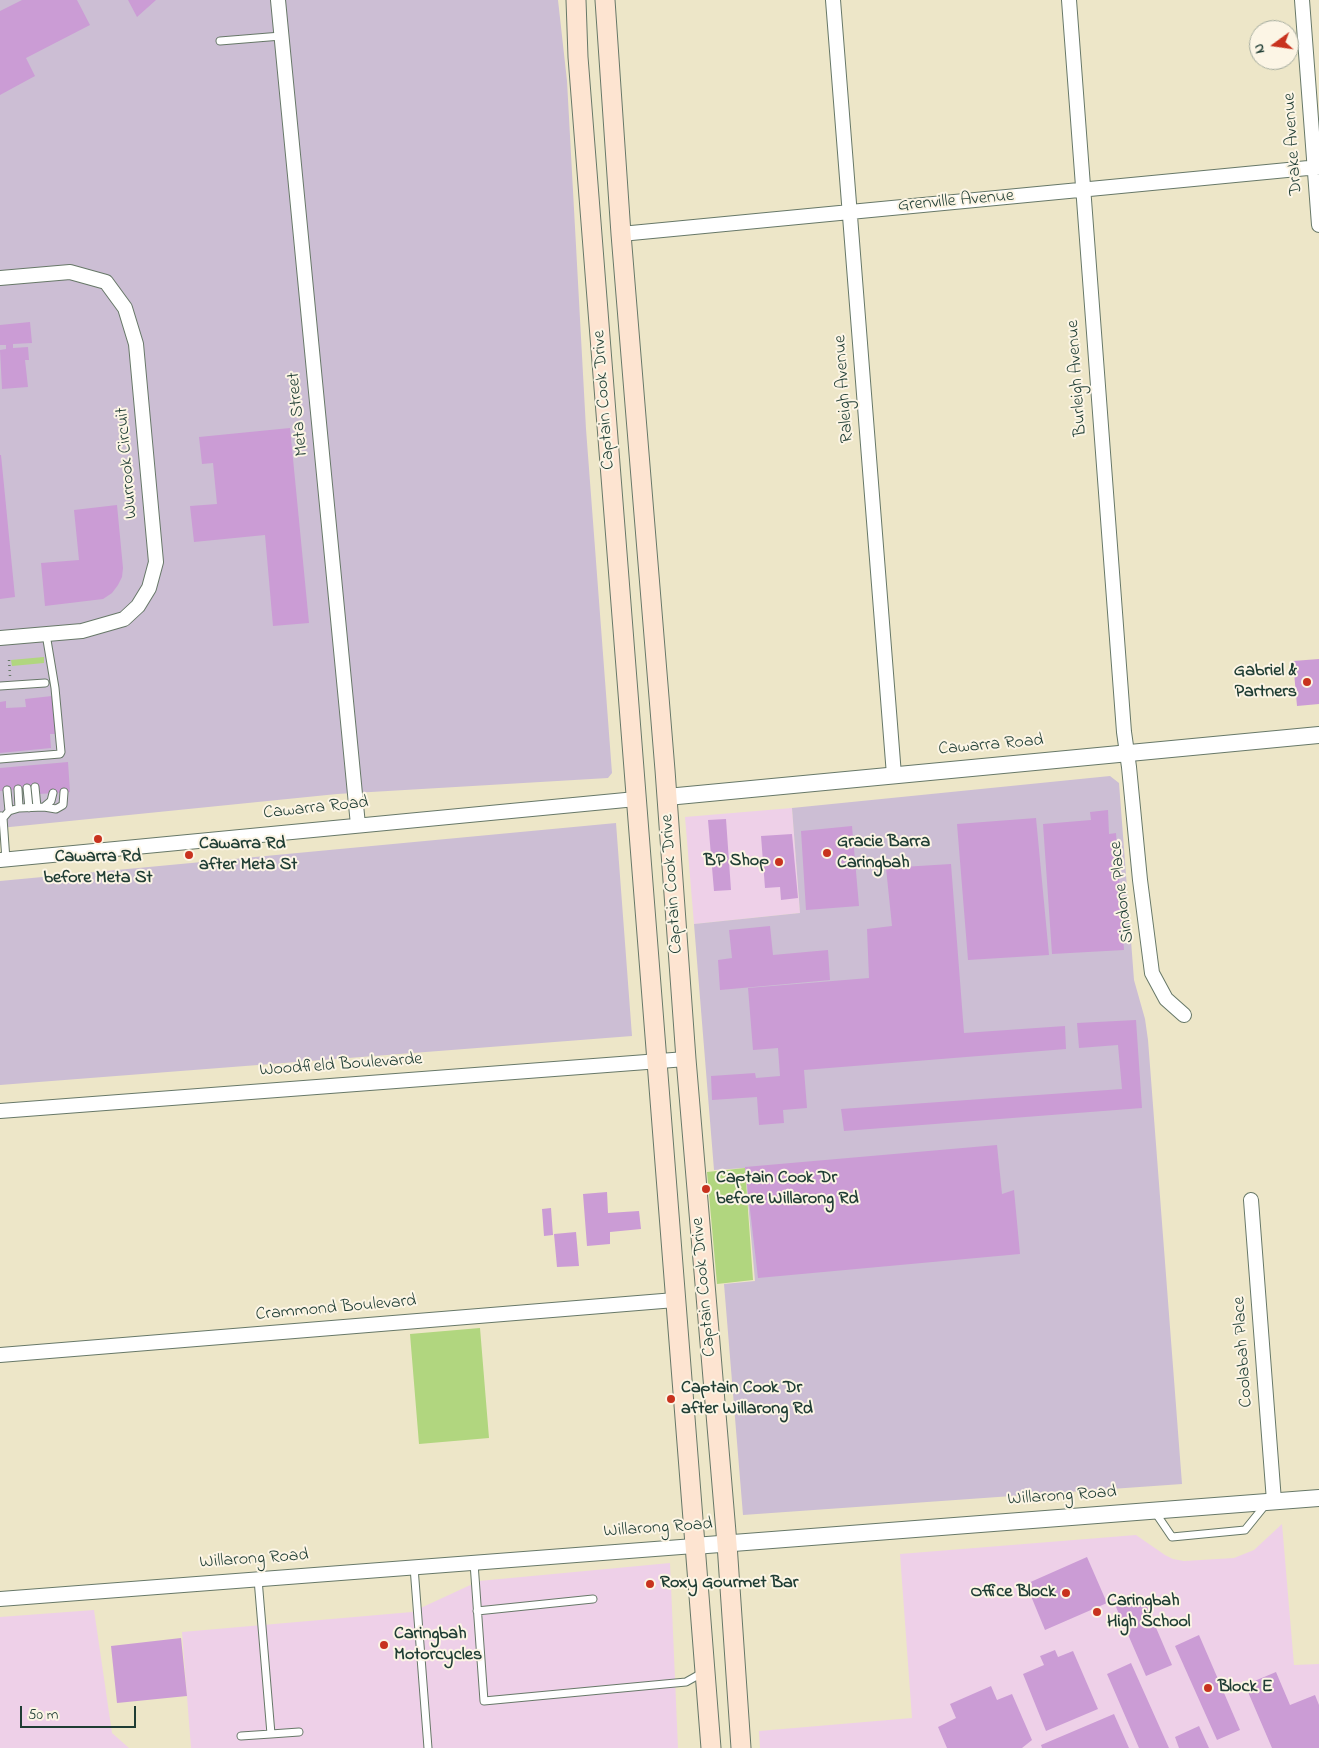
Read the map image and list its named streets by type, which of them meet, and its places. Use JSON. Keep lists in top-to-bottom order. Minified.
{"streets":{"main road":["Grenville Avenue","Captain Cook Drive"],"street":["Drake Avenue","Burleigh Avenue","Raleigh Avenue","Meta Street","Wurrook Circuit","Cawarra Road","Sindone Place","Woodfield Boulevarde","Crammond Boulevard","Coolabah Place","Willarong Road"]},"crossings":[["Drake Avenue","Grenville Avenue"],["Grenville Avenue","Burleigh Avenue"],["Grenville Avenue","Raleigh Avenue"],["Grenville Avenue","Captain Cook Drive"],["Burleigh Avenue","Cawarra Road"],["Burleigh Avenue","Sindone Place"],["Raleigh Avenue","Cawarra Road"],["Captain Cook Drive","Cawarra Road"],["Captain Cook Drive","Woodfield Boulevarde"],["Captain Cook Drive","Crammond Boulevard"],["Captain Cook Drive","Willarong Road"],["Meta Street","Cawarra Road"],["Cawarra Road","Sindone Place"],["Coolabah Place","Willarong Road"]],"places":["Gabriel & Partners","Cawarra Rd before Meta St","Gracie Barra Caringbah","Cawarra Rd after Meta St","BP Shop","Captain Cook Dr before Willarong Rd","Captain Cook Dr after Willarong Rd","Roxy Gourmet Bar","Office Block","Caringbah High School","Caringbah Motorcycles","Block E"],"scale_bar":"50 m","north":"left"}
